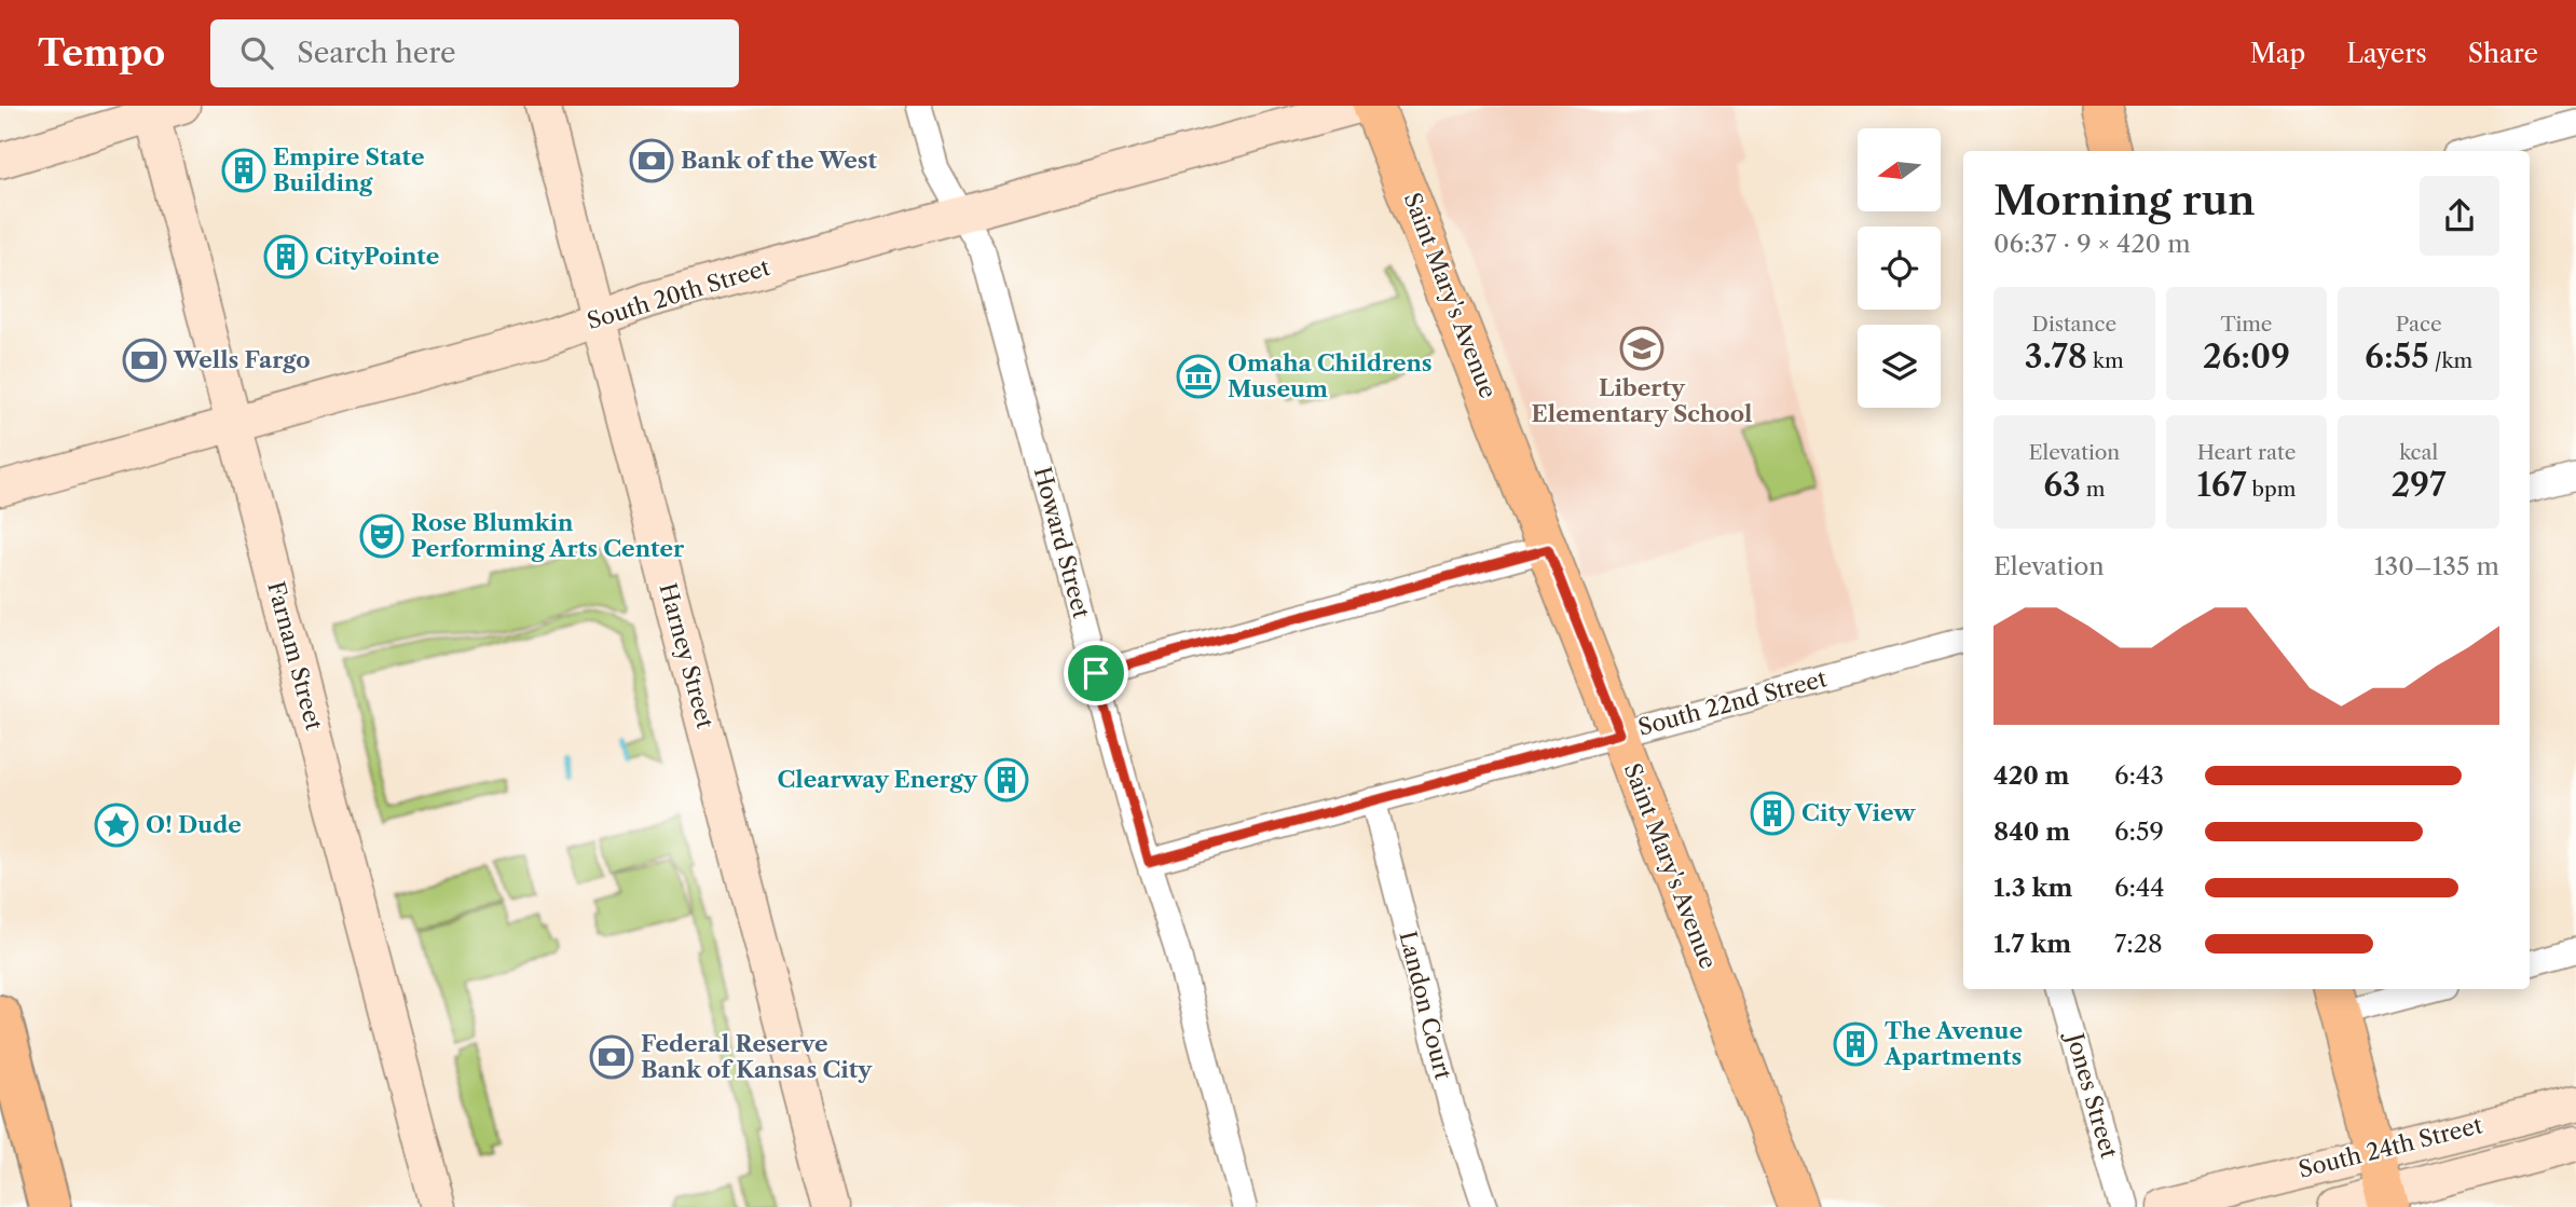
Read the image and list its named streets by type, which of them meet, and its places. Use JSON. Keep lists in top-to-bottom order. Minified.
{"streets":{"main road":["South 20th Street","Saint Mary's Avenue","Farnam Street","Harney Street","South 24th Street"],"street":["Howard Street","South 22nd Street","Landon Court","Jones Street"]},"crossings":[["South 20th Street","Howard Street"],["South 20th Street","Farnam Street"],["South 20th Street","Harney Street"],["Saint Mary's Avenue","South 22nd Street"],["Howard Street","South 22nd Street"],["South 22nd Street","Landon Court"]],"places":{"bank":["Bank of the West","Wells Fargo","Federal Reserve Bank of Kansas City"],"building":["Empire State Building","CityPointe","Clearway Energy","City View","The Avenue Apartments"],"school or university":["Liberty Elementary School"],"museum":["Omaha Childrens Museum"],"theatre":["Rose Blumkin Performing Arts Center"],"place":["O! Dude"]},"north":"left","page":{"header":"Tempo","search":"Search here","nav":["Map","Layers","Share"],"heading":["Morning run","06:37 · 9 × 420 m"],"stats":[["Distance","3.78 km"],["Time","26:09"],["Pace","6:55 /km"],["Elevation","63 m"],["Heart rate","167 bpm"],["kcal","297"]],"chart":["Elevation","130–135 m"],"list":[{"name":"420 m","note":"6:43"},{"name":"840 m","note":"6:59"},{"name":"1.3 km","note":"6:44"},{"name":"1.7 km","note":"7:28"}]}}
